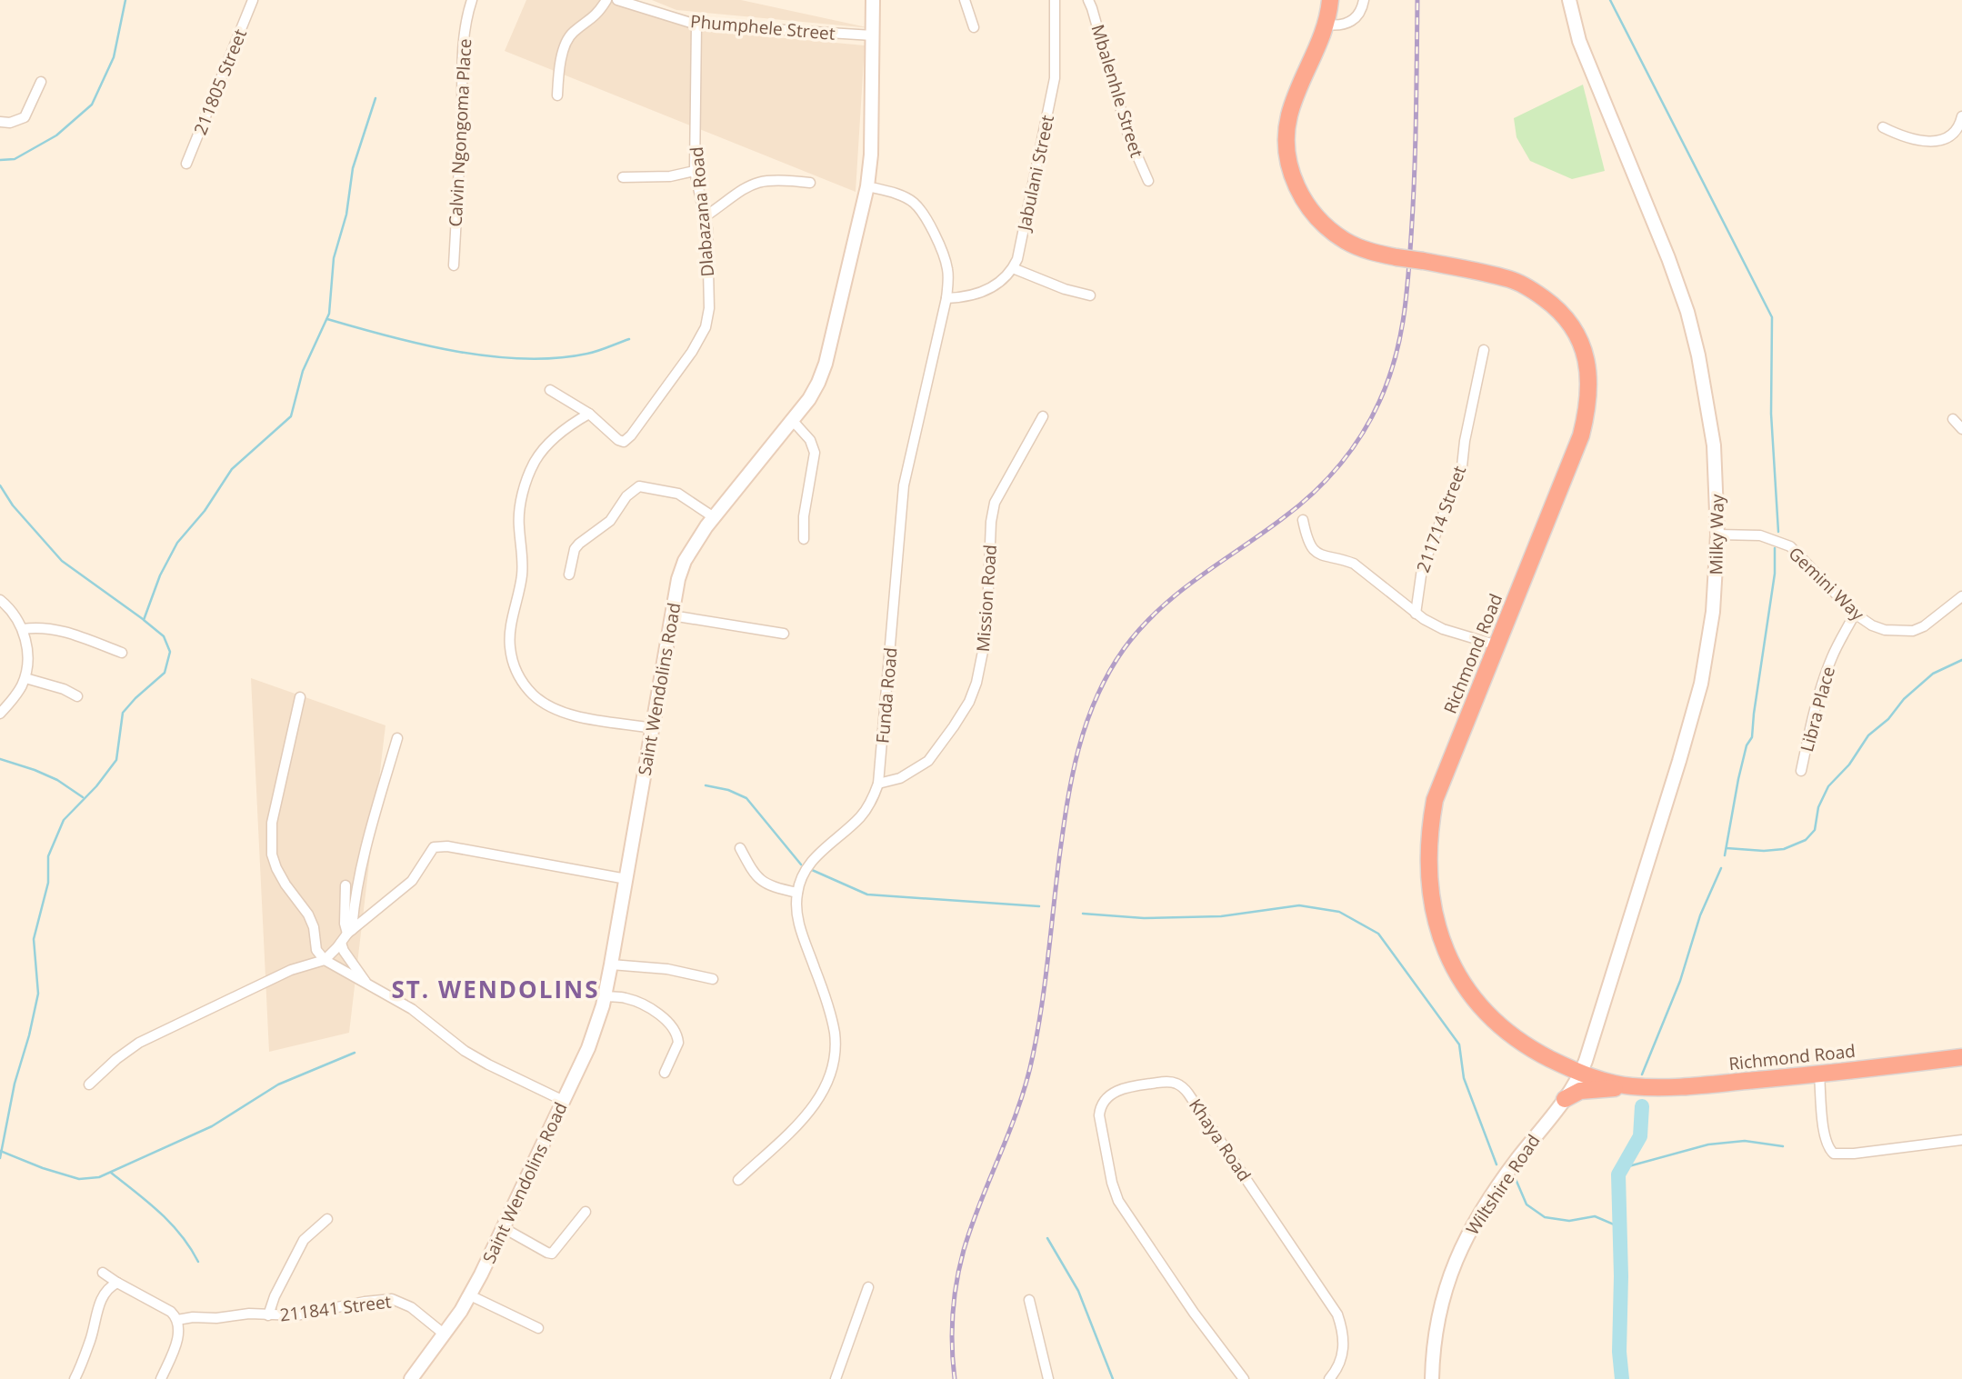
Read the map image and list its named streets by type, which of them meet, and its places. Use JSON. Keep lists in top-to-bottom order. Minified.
{"streets":{"highway":["Richmond Road"],"street":["Phumphele Street","211805 Street","Mbalenhle Street","Calvin Ngongoma Place","Jabulani Street","Dlabazana Road","211714 Street","Milky Way","Gemini Way","Mission Road","Saint Wendolins Road","Funda Road","Libra Place","Khaya Road","Wiltshire Road","211841 Street"]},"crossings":[["Phumphele Street","Dlabazana Road"],["Phumphele Street","Saint Wendolins Road"],["Jabulani Street","Funda Road"],["Milky Way","Gemini Way"],["Milky Way","Richmond Road"],["Milky Way","Wiltshire Road"],["Gemini Way","Libra Place"],["Mission Road","Funda Road"],["Richmond Road","Wiltshire Road"],["Saint Wendolins Road","Funda Road"],["Saint Wendolins Road","211841 Street"]],"districts":["ST. WENDOLINS"]}
